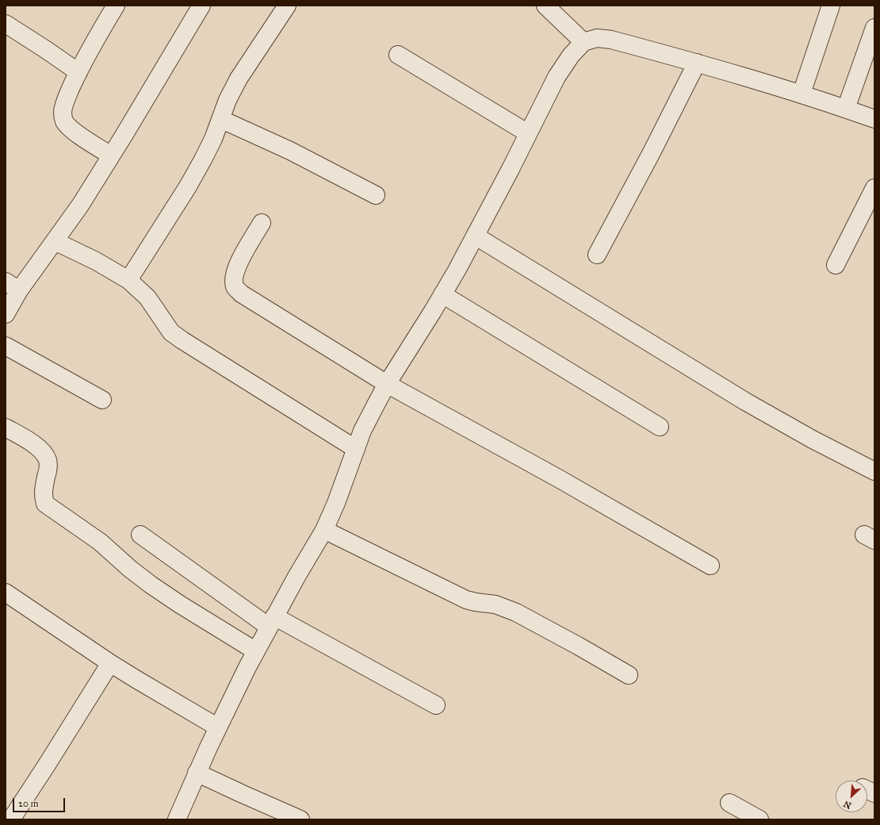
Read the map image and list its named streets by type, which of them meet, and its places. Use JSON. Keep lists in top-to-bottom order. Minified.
{"scale_bar":"20 m","north":"bottom left"}
